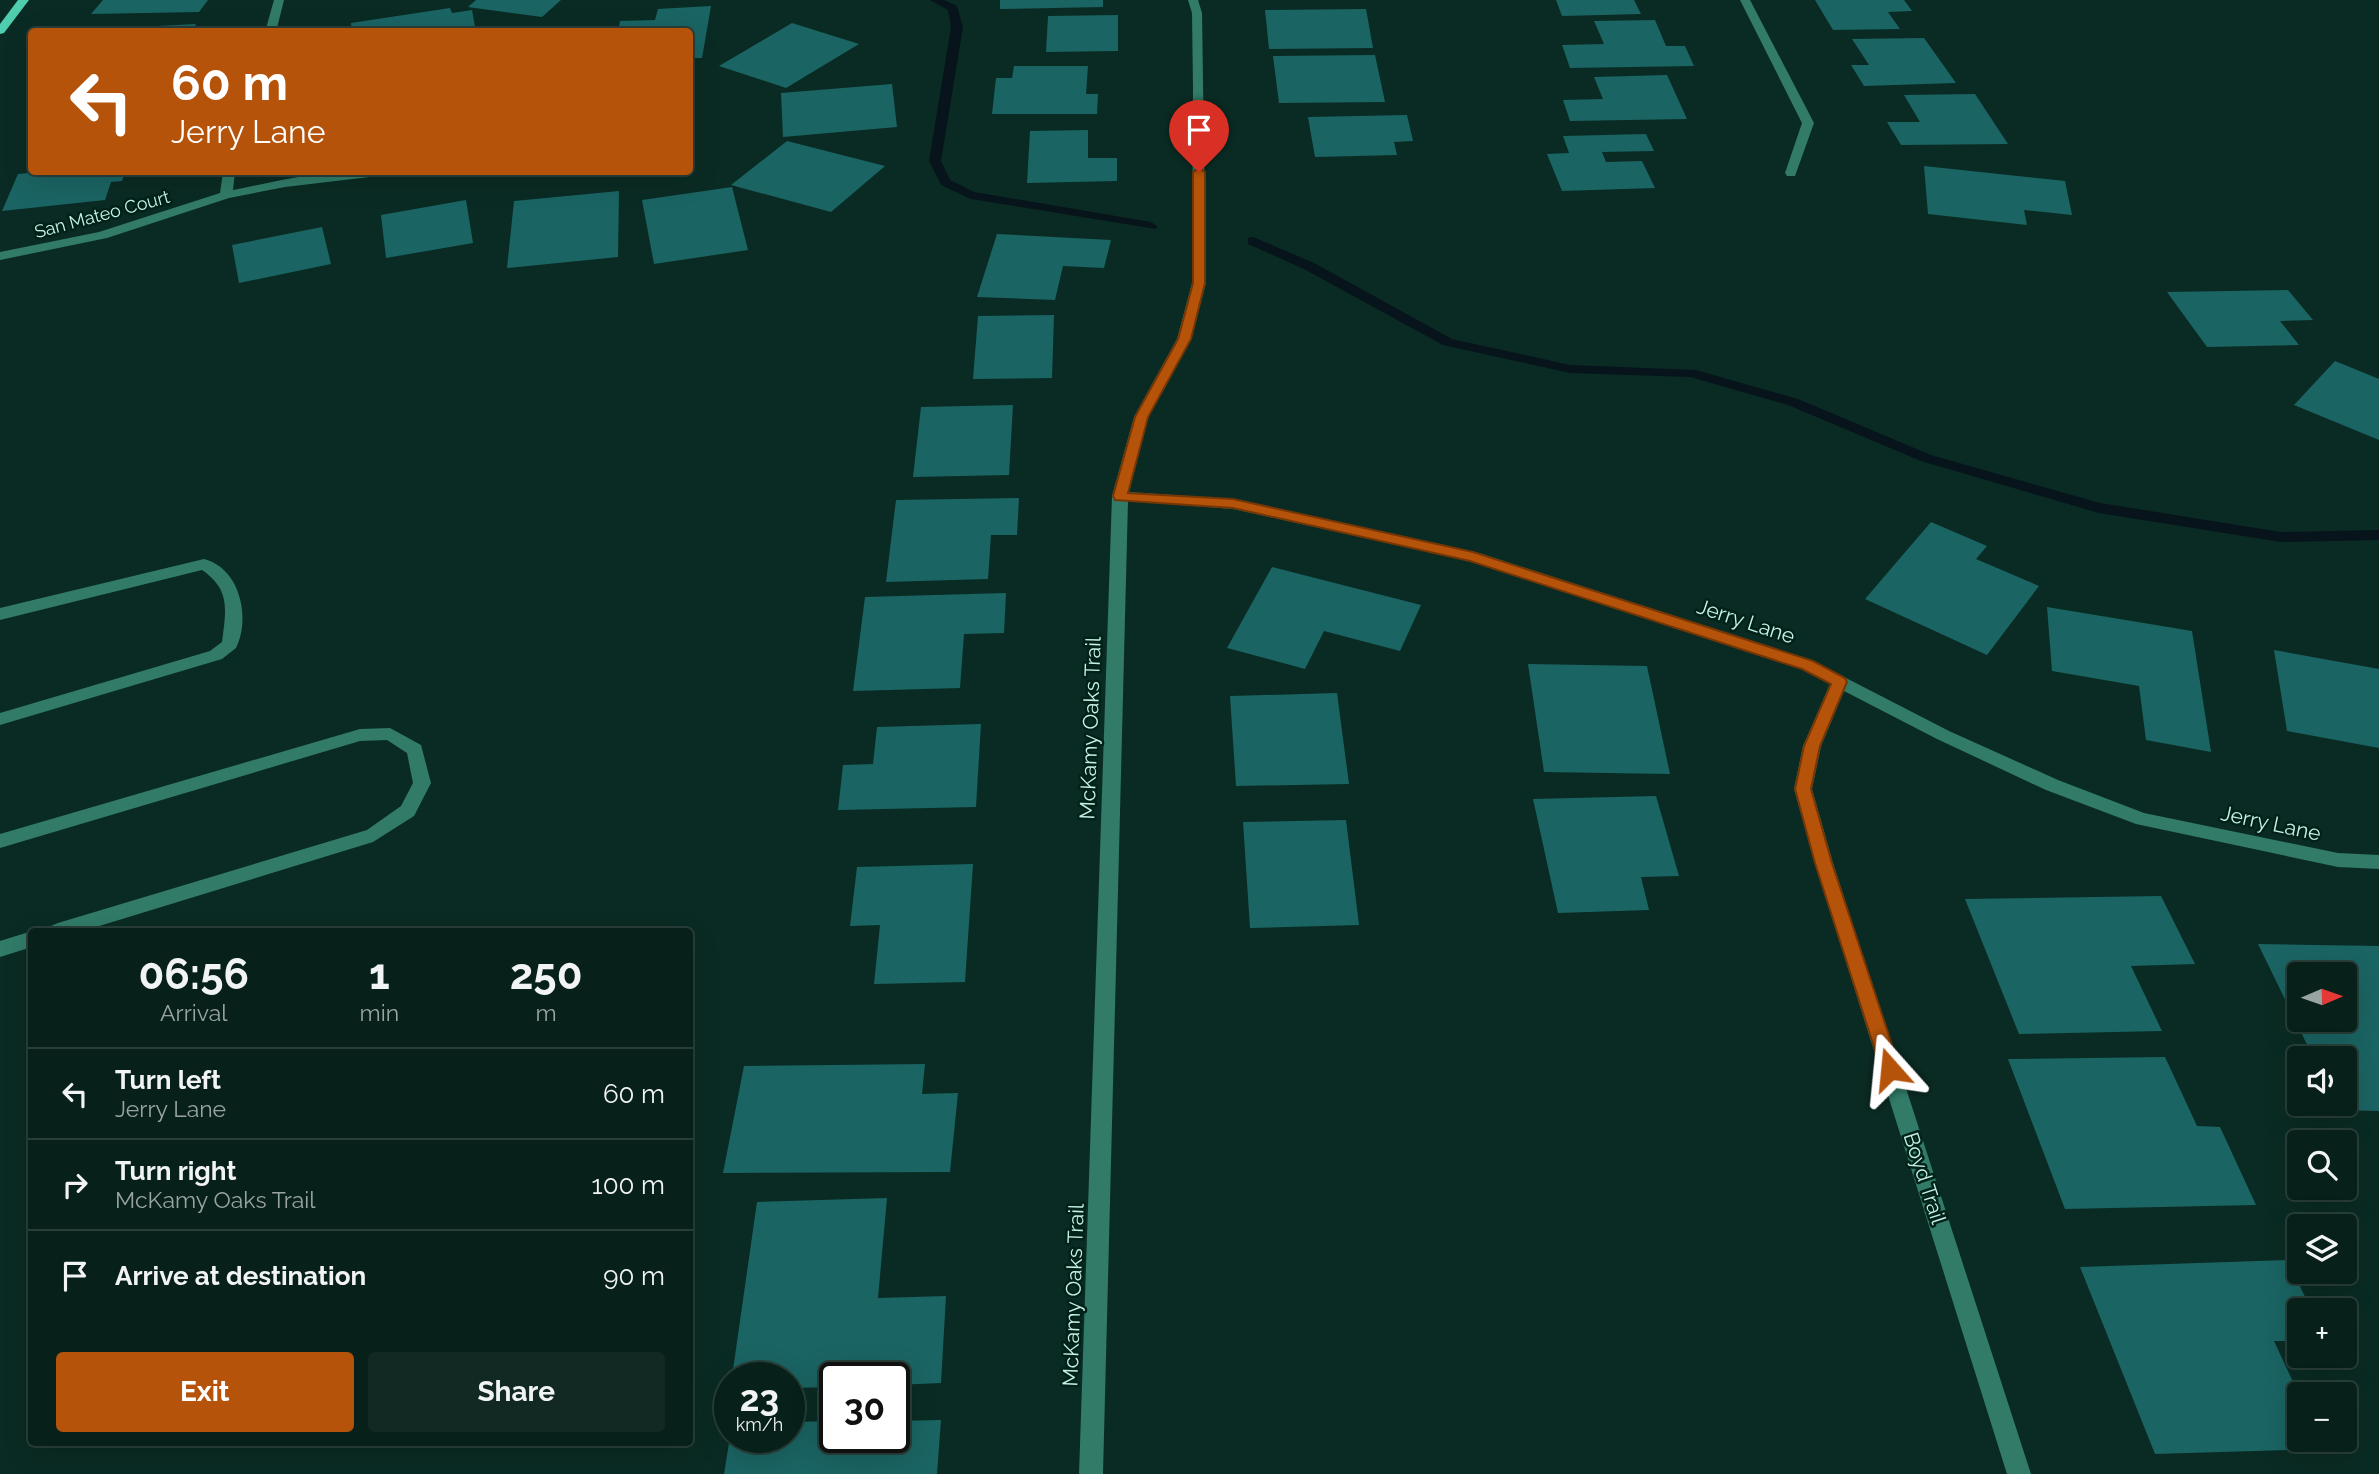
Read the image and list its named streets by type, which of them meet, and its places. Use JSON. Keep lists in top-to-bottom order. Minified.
{"streets":{"street":["San Mateo Court","Jerry Lane","McKamy Oaks Trail","Boyd Trail"]},"crossings":[["Jerry Lane","McKamy Oaks Trail"],["Jerry Lane","Boyd Trail"]],"north":"right","page":{"turn":["60 m","Jerry Lane"],"eta":["06:56","Arrival","1","min","250","m"],"map_buttons":["+","−"],"list":[{"name":"Turn left","note":"Jerry Lane","value":"60 m"},{"name":"Turn right","note":"McKamy Oaks Trail","value":"100 m"},{"name":"Arrive at destination","value":"90 m"}],"buttons":["Exit","Share"],"speed":"23 km/h","limit":"30"}}
